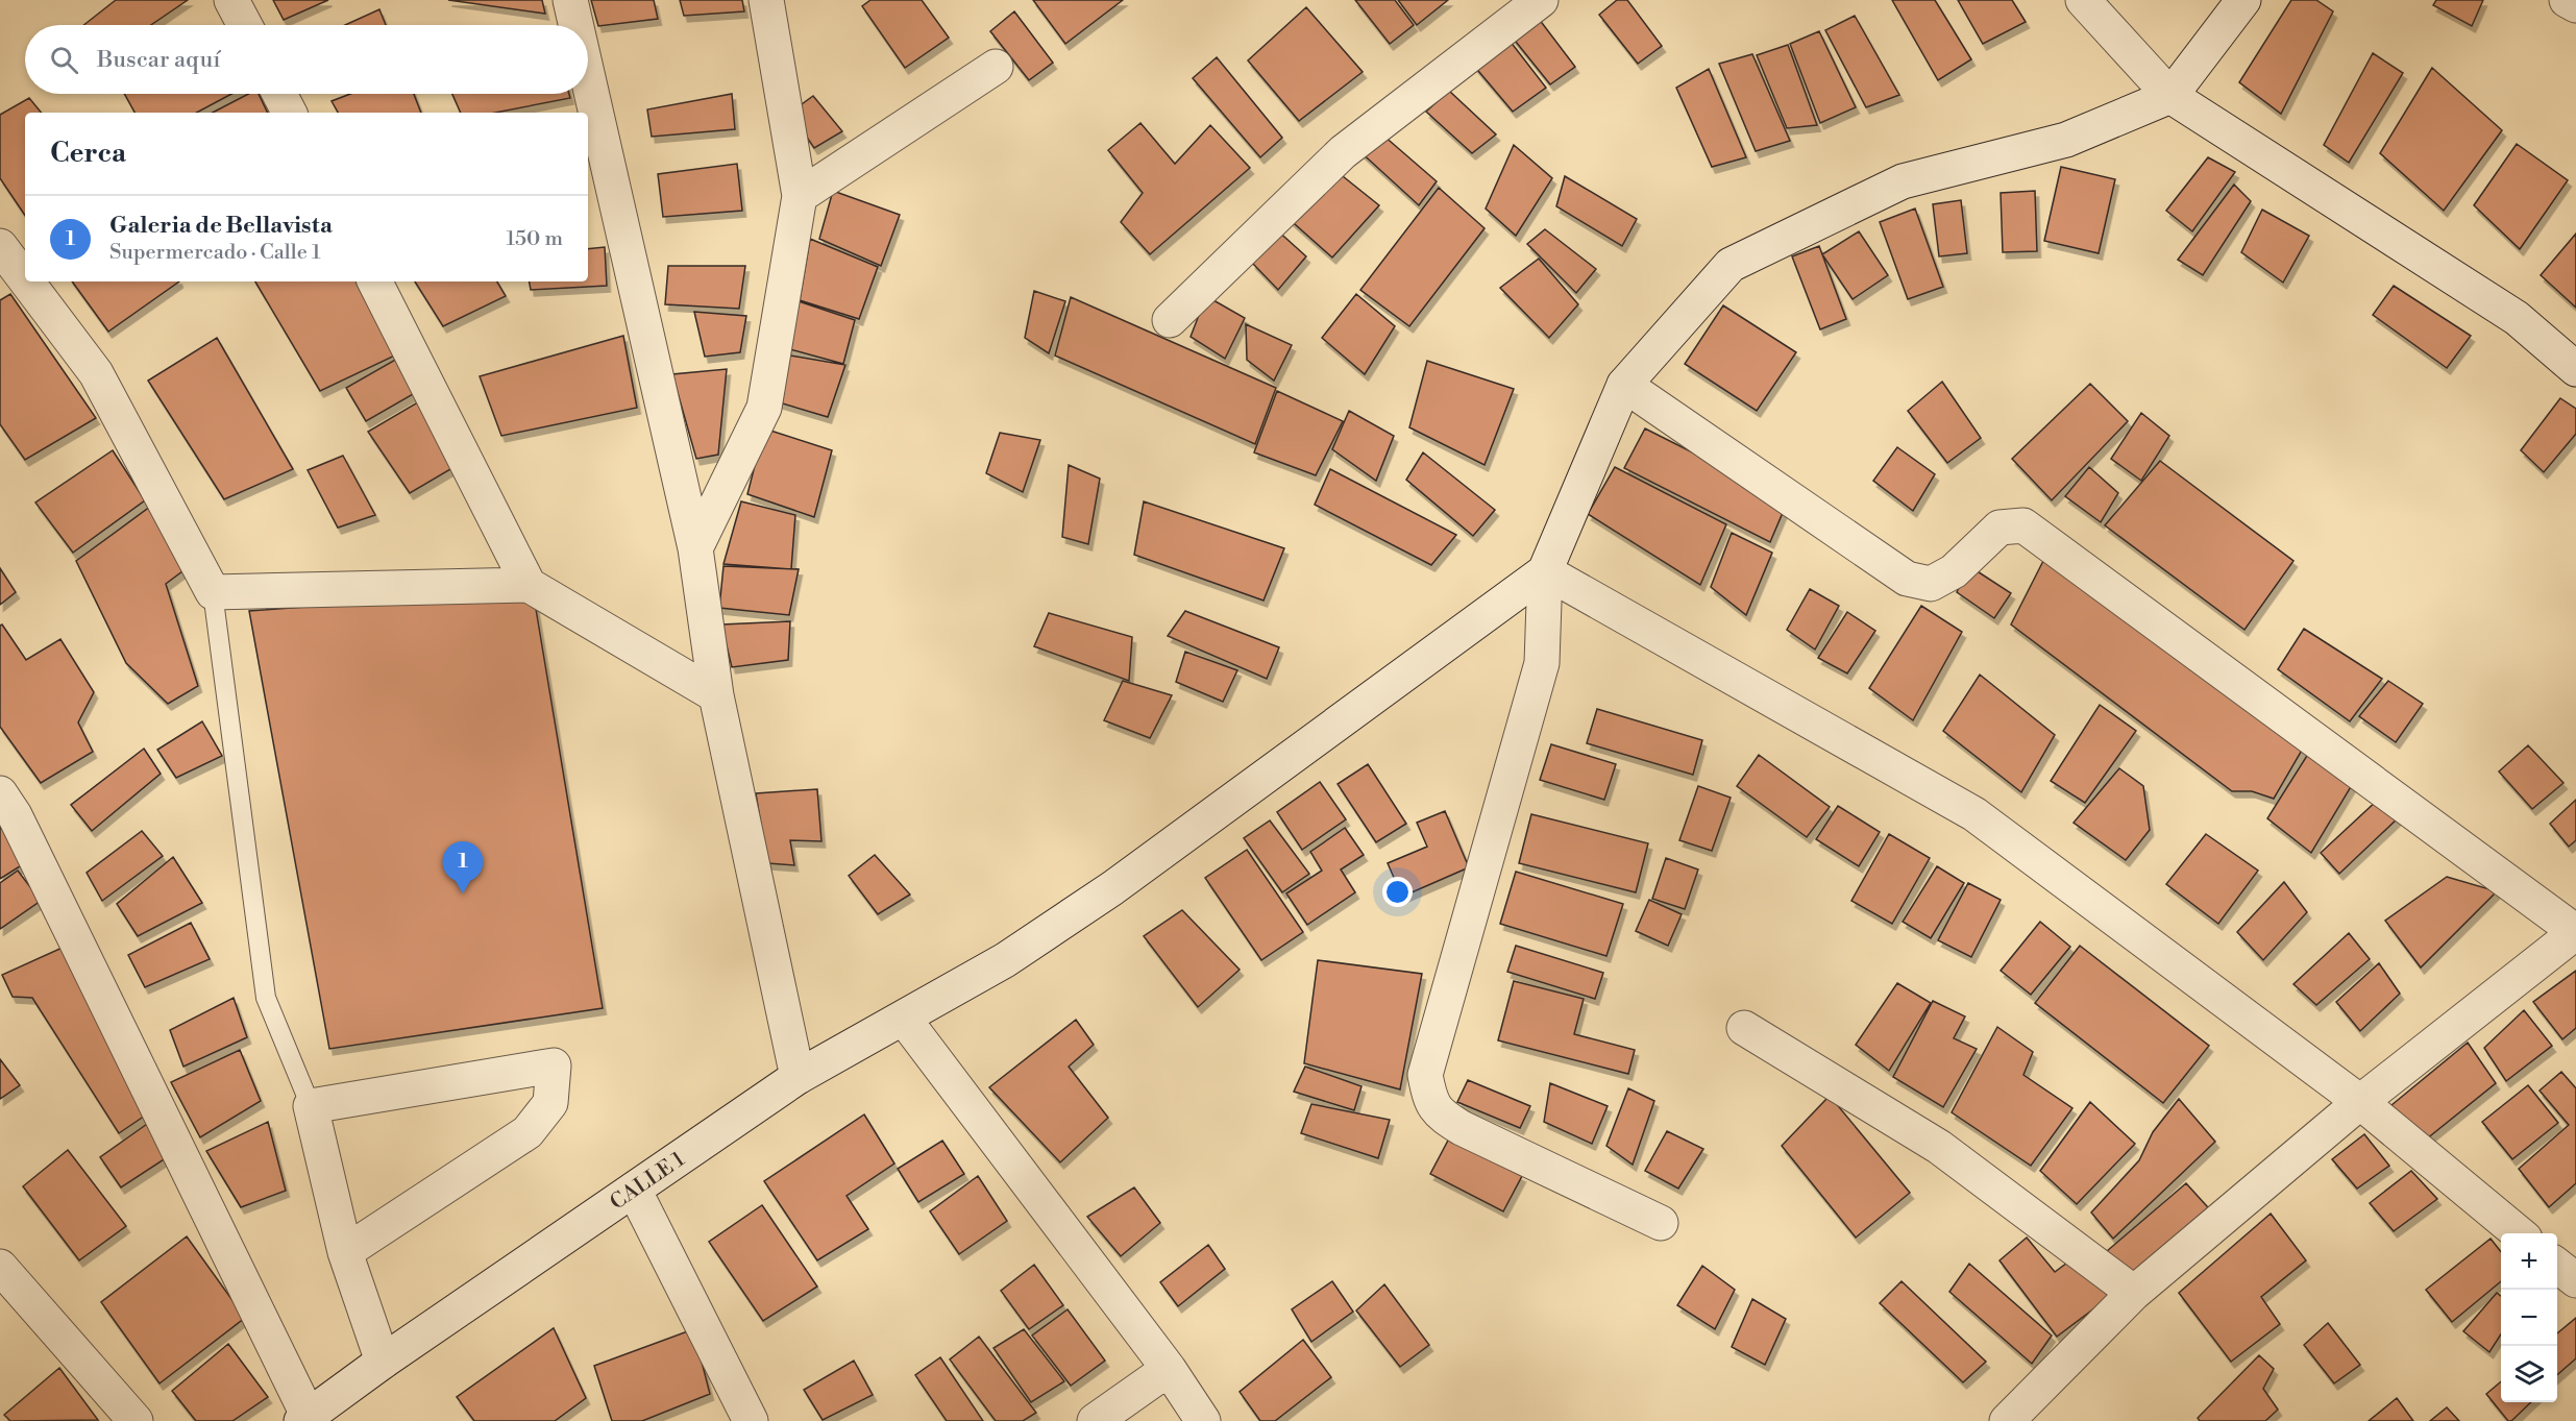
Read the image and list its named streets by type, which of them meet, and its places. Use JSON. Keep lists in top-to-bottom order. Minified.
{"streets":{"street":["CALLE 1"]},"page":{"search":"Buscar aquí","heading":"Cerca","list":[{"mark":"1","name":"Galeria de Bellavista","note":"Supermercado · Calle 1","value":"150 m"}],"pins":"1","map_buttons":["+","−"]}}
